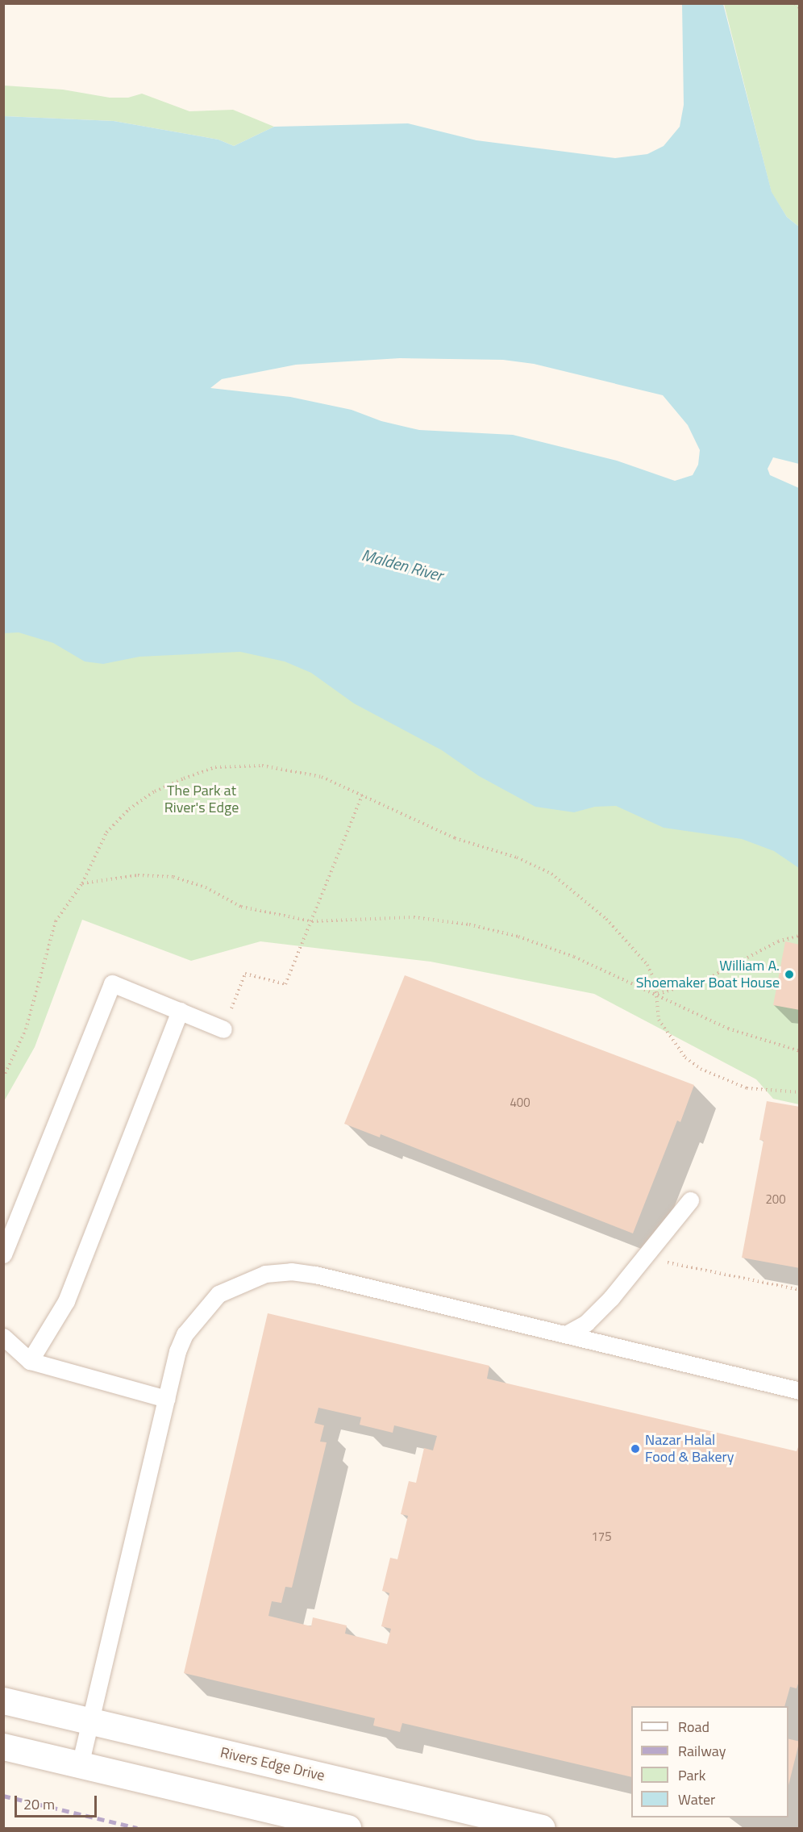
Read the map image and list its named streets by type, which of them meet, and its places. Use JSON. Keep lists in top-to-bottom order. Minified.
{"streets":{"main road":["Rivers Edge Drive"]},"water":["Malden River"],"parks":["The Park at River's Edge"],"places":["William A. Shoemaker Boat House","Nazar Halal Food & Bakery"],"house_numbers":["400","200","175"],"legend":["Road","Railway","Park","Water"],"scale_bar":"20 m"}
